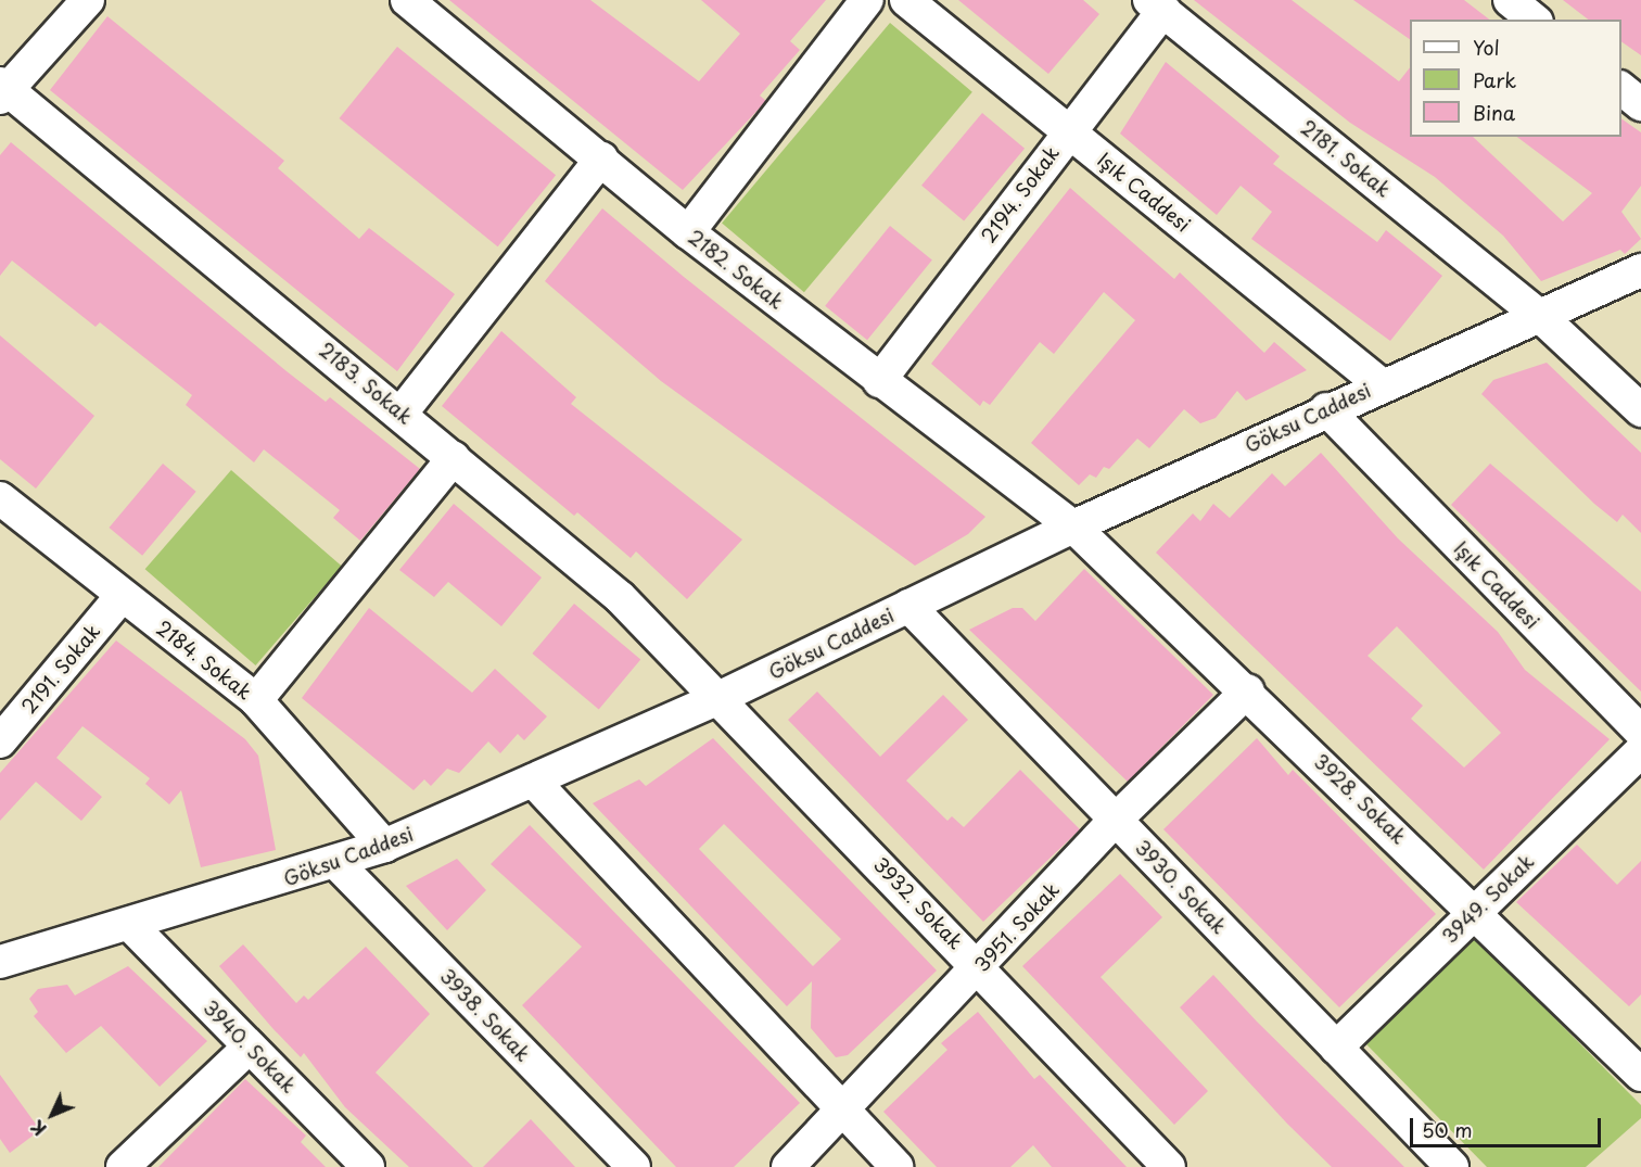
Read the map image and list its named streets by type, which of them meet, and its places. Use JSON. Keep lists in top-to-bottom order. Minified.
{"streets":{"street":["2181. Sokak","Işık Caddesi","2194. Sokak","2182. Sokak","2183. Sokak","Göksu Caddesi","2184. Sokak","2191. Sokak","3928. Sokak","3930. Sokak","3949. Sokak","3932. Sokak","3951. Sokak","3938. Sokak","3940. Sokak"]},"crossings":[["2181. Sokak","2194. Sokak"],["2181. Sokak","Göksu Caddesi"],["Işık Caddesi","2194. Sokak"],["Işık Caddesi","Göksu Caddesi"],["2194. Sokak","2182. Sokak"],["2182. Sokak","Göksu Caddesi"],["2182. Sokak","3928. Sokak"],["2183. Sokak","Göksu Caddesi"],["2183. Sokak","3932. Sokak"],["Göksu Caddesi","2184. Sokak"],["Göksu Caddesi","3928. Sokak"],["Göksu Caddesi","3930. Sokak"],["Göksu Caddesi","3932. Sokak"],["Göksu Caddesi","3938. Sokak"],["Göksu Caddesi","3940. Sokak"],["2184. Sokak","2191. Sokak"],["3928. Sokak","3949. Sokak"],["3928. Sokak","3951. Sokak"],["3930. Sokak","3949. Sokak"],["3930. Sokak","3951. Sokak"],["3932. Sokak","3951. Sokak"]],"legend":["Yol","Park","Bina"],"scale_bar":"50 m","north":"bottom left"}
